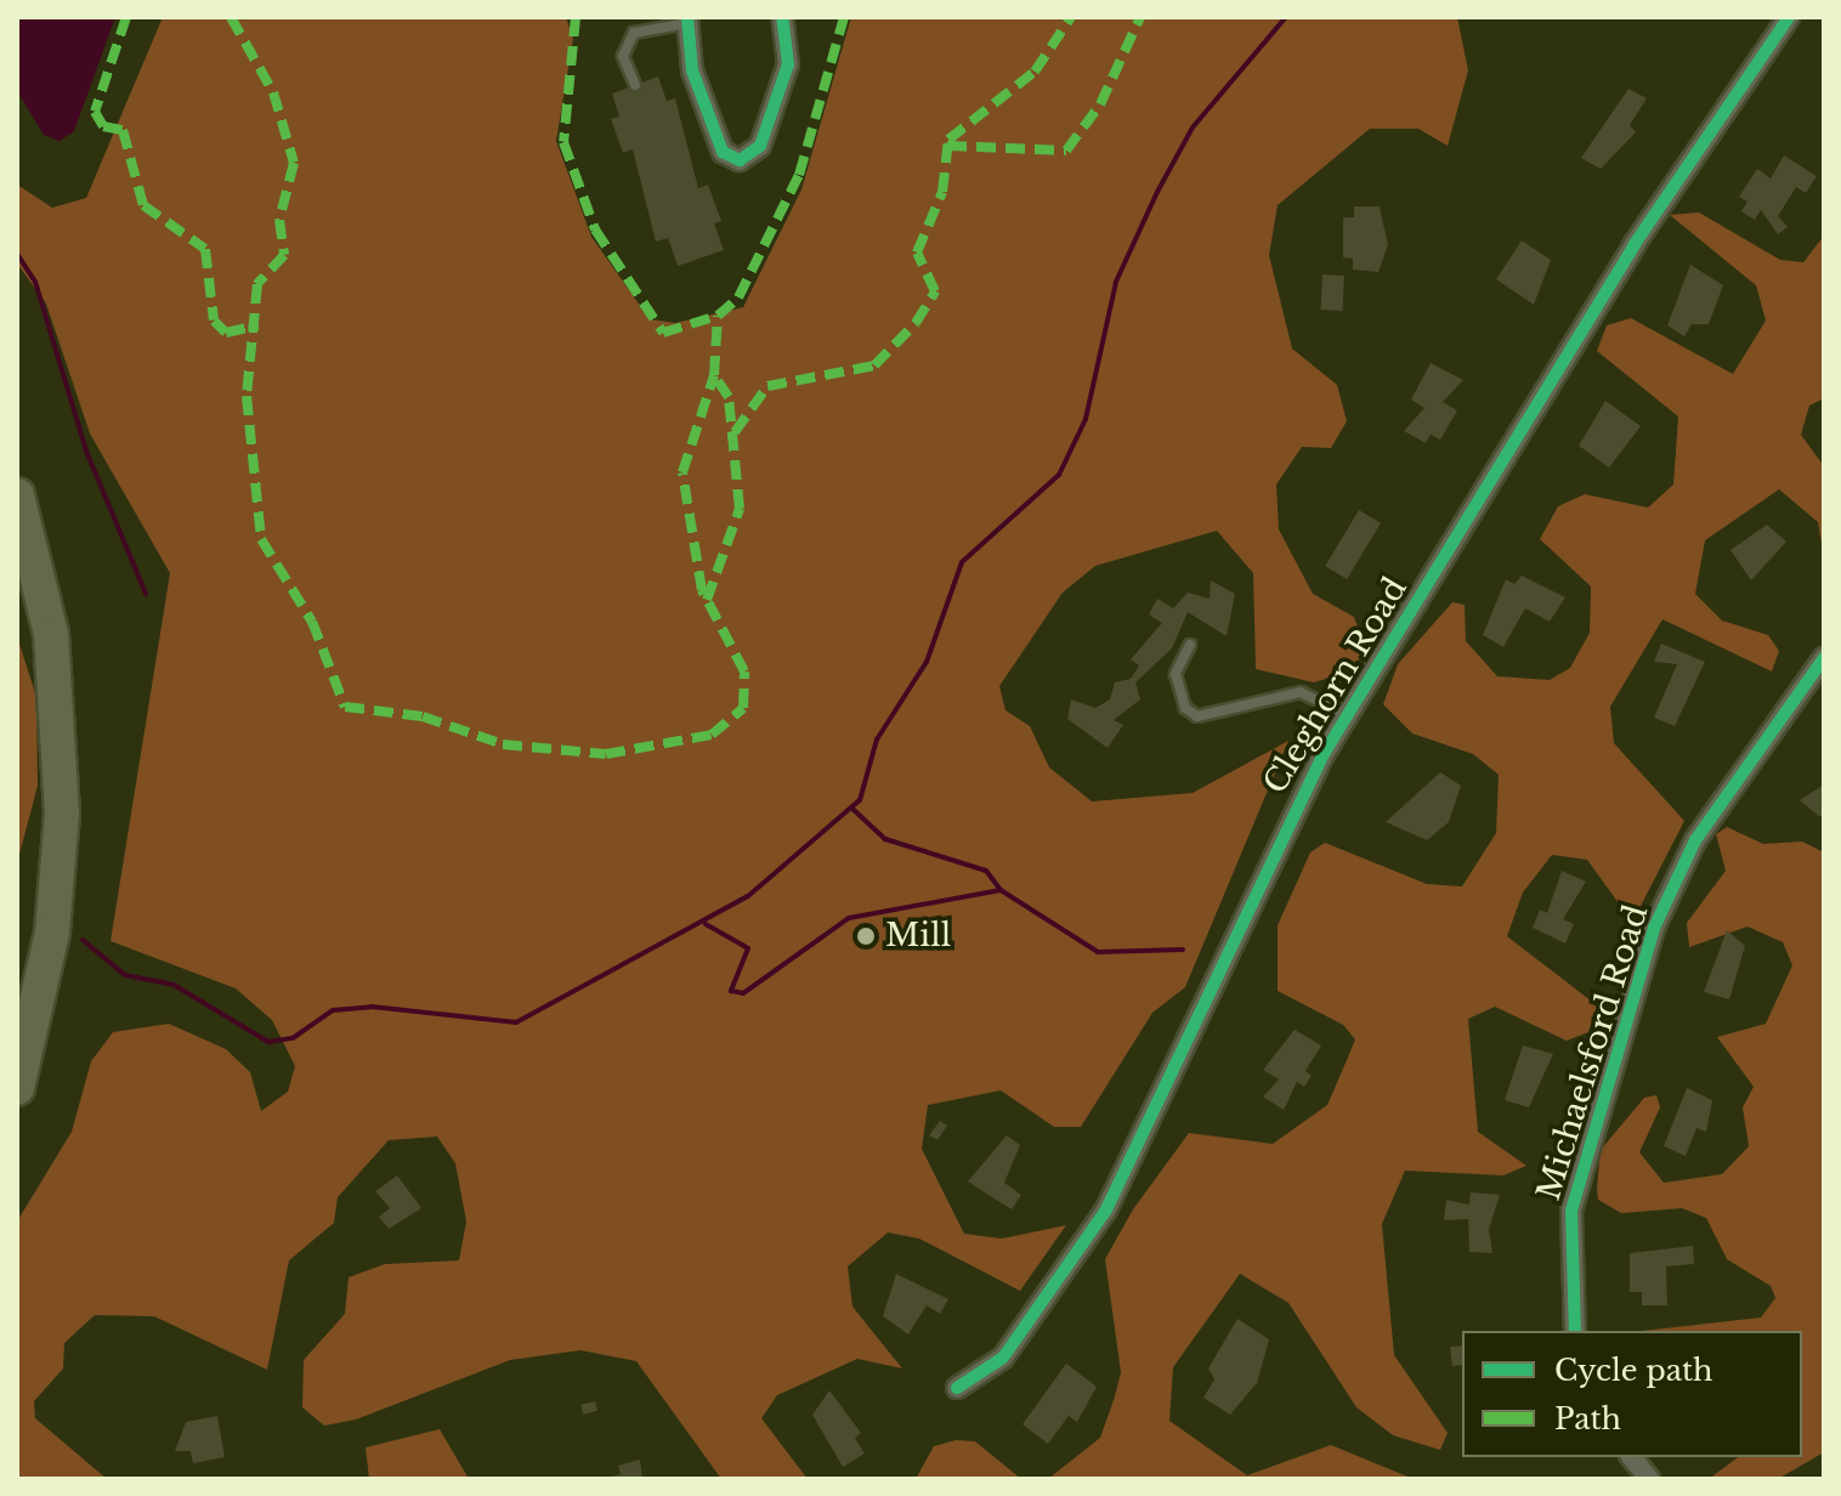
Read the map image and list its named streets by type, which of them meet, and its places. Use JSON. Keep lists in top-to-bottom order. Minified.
{"streets":{"street":["Cleghorn Road","Michaelsford Road"]},"places":["Mill"],"legend":["Cycle path","Path"]}
